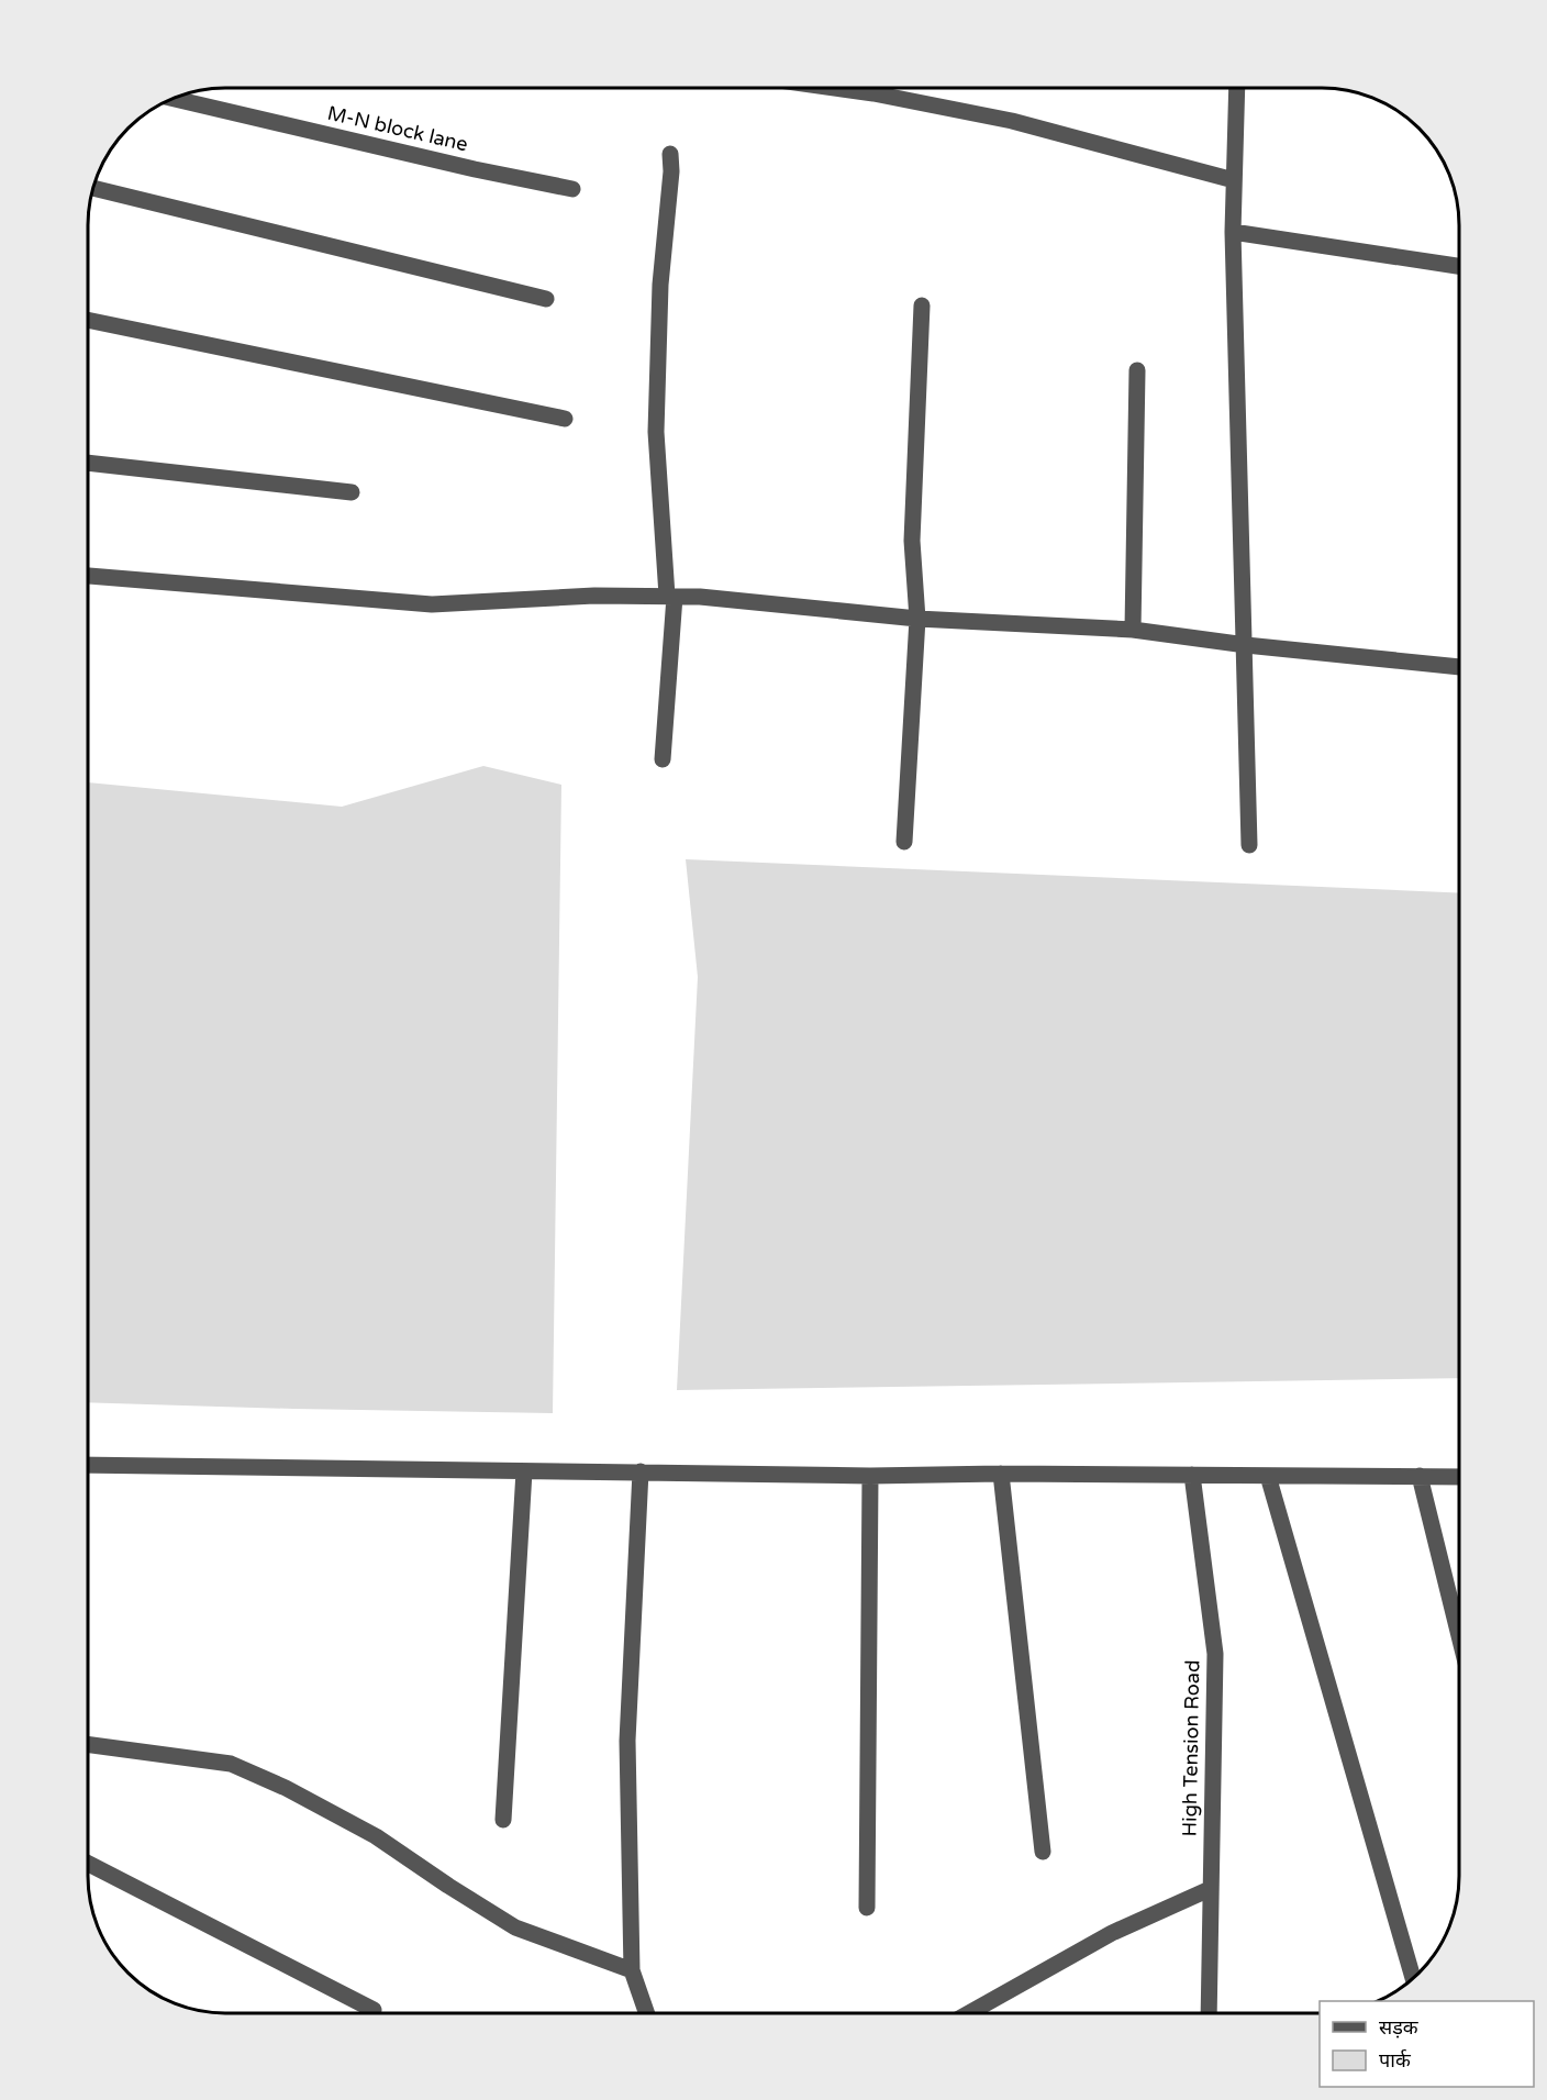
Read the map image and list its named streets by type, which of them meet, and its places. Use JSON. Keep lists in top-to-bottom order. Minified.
{"streets":{"street":["M-N block lane","High Tension Road"]},"legend":["सड़क","पार्क"]}
